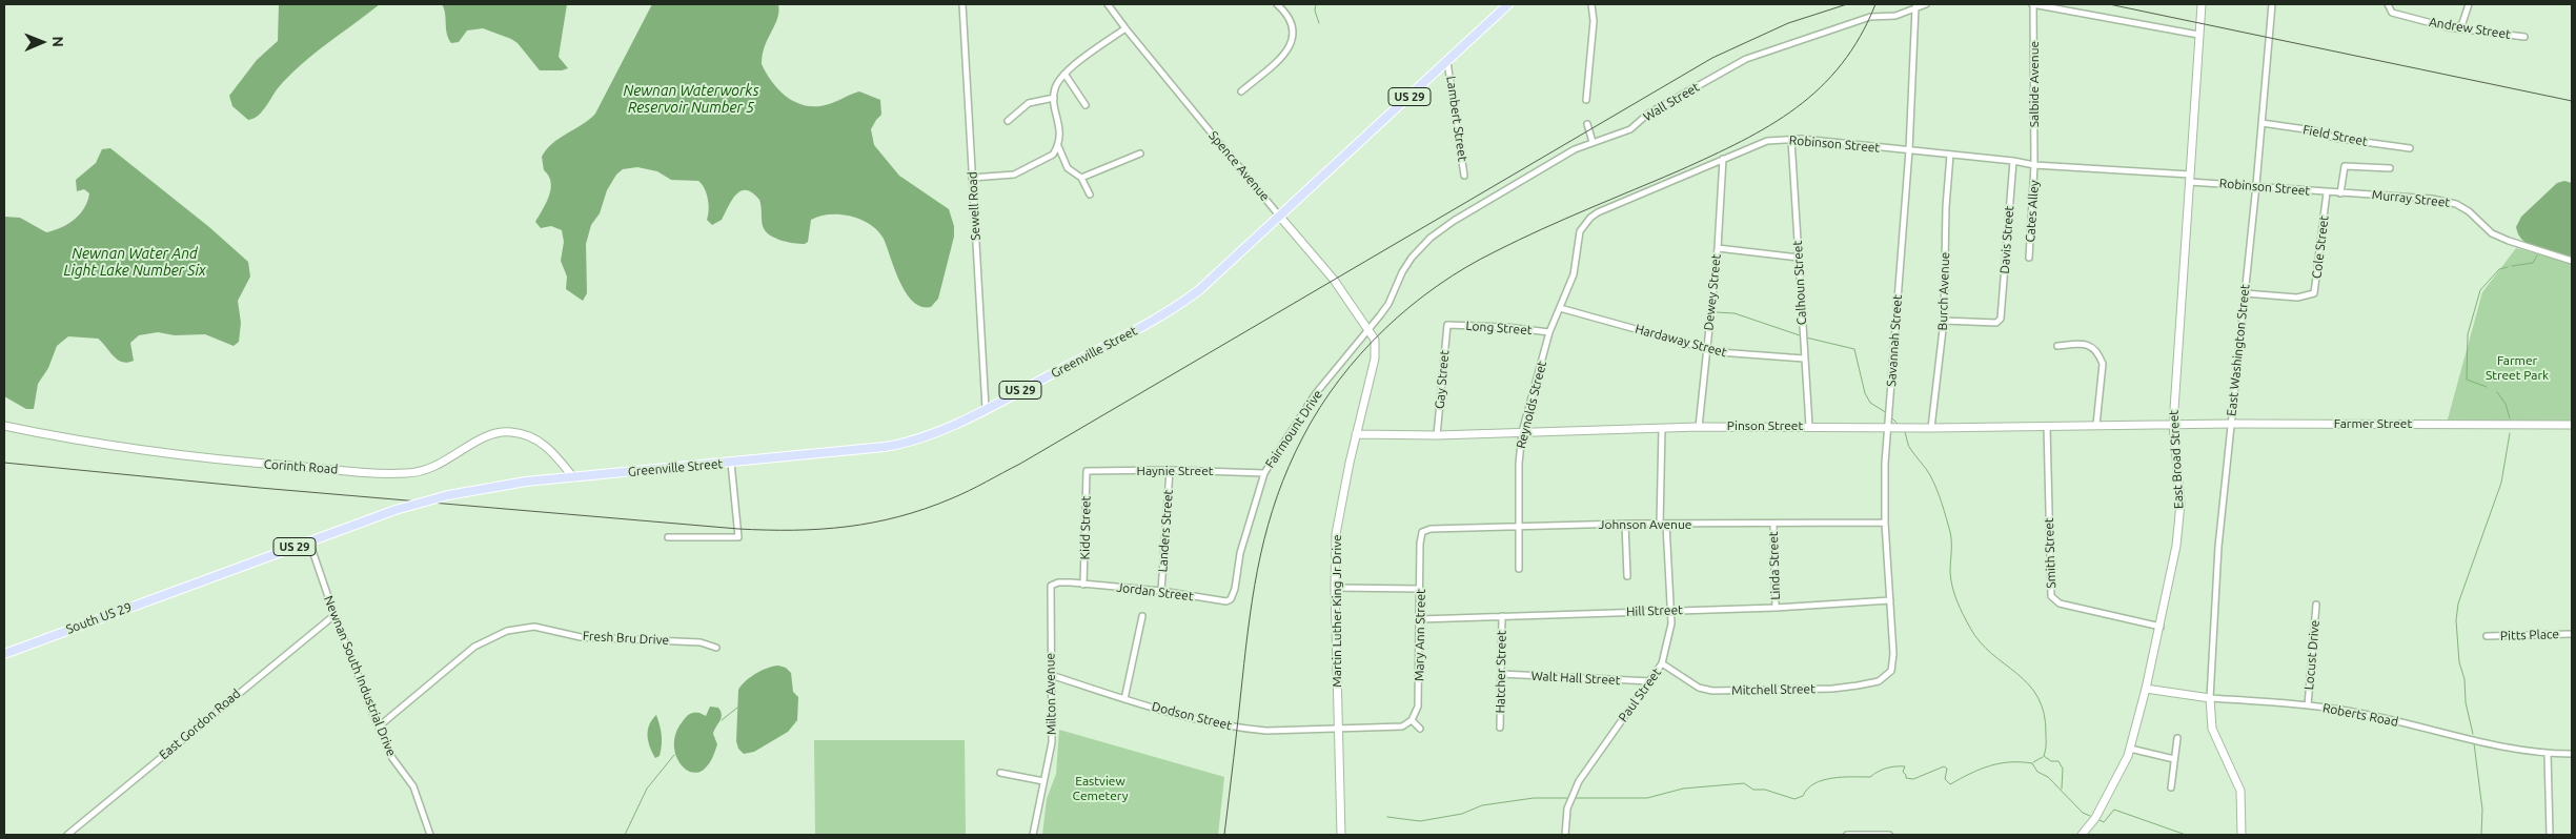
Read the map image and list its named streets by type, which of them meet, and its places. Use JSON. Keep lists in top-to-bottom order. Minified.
{"streets":{"main road":["US 29","Greenville Street","South US 29"],"street":["Andrew Street","Salbide Avenue","Wall Street","Lambert Street","Field Street","Robinson Street","Spence Avenue","Murray Street","Sewell Road","Cates Alley","Davis Street","Cole Street","Calhoun Street","Burch Avenue","Dewey Street","Long Street","Hardaway Street","Savannah Street","East Washington Street","Gay Street","Reynolds Street","Farmer Street","Pinson Street","Fairmount Drive","East Broad Street","Corinth Road","Haynie Street","Johnson Avenue","Kidd Street","Landers Street","Smith Street","Linda Street","Jordan Street","Martin Luther King Jr Drive","Hill Street","Mary Ann Street","Pitts Place","Fresh Bru Drive","Locust Drive","Hatcher Street","Newnan South Industrial Drive","Walt Hall Street","Mitchell Street","Milton Avenue","Paul Street","Roberts Road","Dodson Street","East Gordon Road"]},"crossings":[["Salbide Avenue","Robinson Street"],["Salbide Avenue","Cates Alley"],["US 29","Greenville Street"],["US 29","Corinth Road"],["US 29","South US 29"],["US 29","Newnan South Industrial Drive"],["Wall Street","Spence Avenue"],["Wall Street","Savannah Street"],["Wall Street","Fairmount Drive"],["Wall Street","Martin Luther King Jr Drive"],["Lambert Street","Greenville Street"],["Field Street","East Washington Street"],["Robinson Street","Murray Street"],["Robinson Street","Cates Alley"],["Robinson Street","Davis Street"],["Robinson Street","Cole Street"],["Robinson Street","Calhoun Street"],["Robinson Street","Burch Avenue"],["Robinson Street","Dewey Street"],["Robinson Street","Hardaway Street"],["Robinson Street","Savannah Street"],["Robinson Street","East Washington Street"],["Robinson Street","Reynolds Street"],["Robinson Street","East Broad Street"],["Spence Avenue","Greenville Street"],["Spence Avenue","Fairmount Drive"],["Spence Avenue","Martin Luther King Jr Drive"],["Sewell Road","Greenville Street"],["Davis Street","Burch Avenue"],["Cole Street","East Washington Street"],["Calhoun Street","Hardaway Street"],["Calhoun Street","Pinson Street"],["Burch Avenue","Pinson Street"],["Dewey Street","Hardaway Street"],["Dewey Street","Pinson Street"],["Long Street","Gay Street"],["Long Street","Reynolds Street"],["Hardaway Street","Reynolds Street"],["Savannah Street","Pinson Street"],["Savannah Street","Johnson Avenue"],["Savannah Street","Hill Street"],["Savannah Street","Mitchell Street"],["East Washington Street","Farmer Street"],["East Washington Street","Roberts Road"],["Greenville Street","Corinth Road"],["Gay Street","Pinson Street"],["Reynolds Street","Pinson Street"],["Reynolds Street","Johnson Avenue"],["Farmer Street","Pinson Street"],["Farmer Street","East Broad Street"],["Pinson Street","East Broad Street"],["Pinson Street","Smith Street"],["Pinson Street","Martin Luther King Jr Drive"],["Pinson Street","Paul Street"],["Fairmount Drive","Haynie Street"],["Fairmount Drive","Jordan Street"],["Fairmount Drive","Martin Luther King Jr Drive"],["East Broad Street","Smith Street"],["East Broad Street","Roberts Road"],["Haynie Street","Kidd Street"],["Haynie Street","Landers Street"],["Johnson Avenue","Linda Street"],["Johnson Avenue","Mary Ann Street"],["Johnson Avenue","Paul Street"],["Kidd Street","Jordan Street"],["Kidd Street","Milton Avenue"],["Landers Street","Jordan Street"],["Linda Street","Hill Street"],["Jordan Street","Milton Avenue"],["Martin Luther King Jr Drive","Dodson Street"],["Hill Street","Mary Ann Street"],["Hill Street","Hatcher Street"],["Hill Street","Paul Street"],["South US 29","Newnan South Industrial Drive"],["Fresh Bru Drive","Newnan South Industrial Drive"],["Locust Drive","Roberts Road"],["Hatcher Street","Walt Hall Street"],["Newnan South Industrial Drive","East Gordon Road"],["Walt Hall Street","Paul Street"],["Mitchell Street","Paul Street"],["Milton Avenue","Dodson Street"]],"water":["Newnan Waterworks Reservoir Number 5","Newnan Water And Light Lake Number Six"],"parks":["Farmer Street Park","Eastview Cemetery"],"north":"right"}
